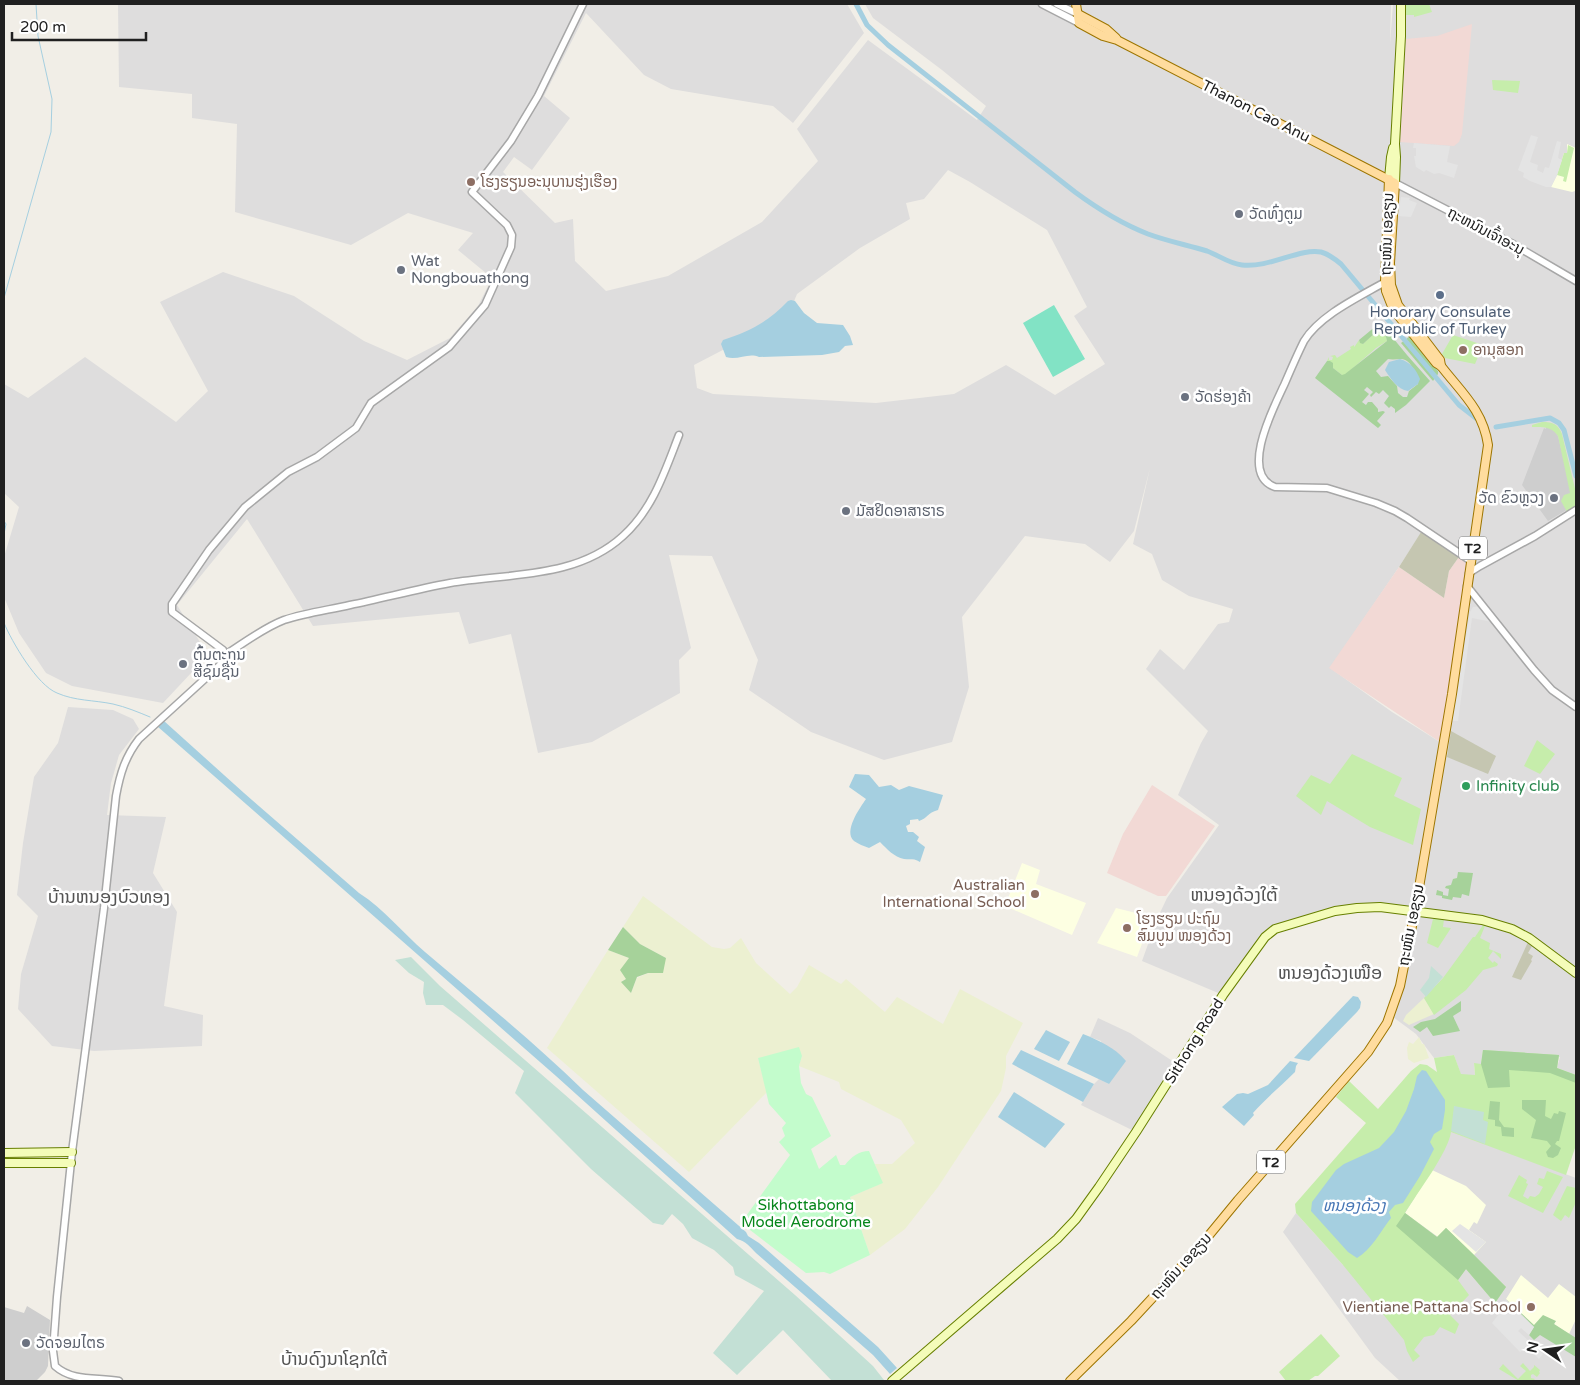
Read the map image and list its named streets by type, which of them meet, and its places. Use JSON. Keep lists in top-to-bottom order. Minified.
{"streets":{"main road":["Thanon Cao Anu","ຖະໜົນ ເອຊຽນ","T2","Sithong Road"],"street":["ຖະຫນົນເຈົ້າອະນຸ"]},"crossings":[["Thanon Cao Anu","ຖະຫນົນເຈົ້າອະນຸ"],["Thanon Cao Anu","ຖະໜົນ ເອຊຽນ"],["ຖະຫນົນເຈົ້າອະນຸ","ຖະໜົນ ເອຊຽນ"],["ຖະໜົນ ເອຊຽນ","Sithong Road"]],"districts":["ຫນອງດ້ວງໃຕ້","ບ້ານຫນອງບົວທອງ","ຫນອງດ້ວງເໜືອ","ບ້ານດົງນາໂຊກໃຕ້"],"water":["ຫນອງດ້ວງ"],"parks":["Sikhottabong Model Aerodrome"],"places":["ໂຮງຮຽນອະນຸບານຮຸ່ງເຮືອງ","ວັດທົ່ງຕູມ","Wat Nongbouathong","Honorary Consulate Republic of Turkey","ອານຸສອກ","ວັດຮ່ອງຄ້າ","ວັດ ຂົວຫຼວງ","ມັສຢິດອາສາຮາຣ","ຕົ້ນຕະກູນ ສີຊົມຊື່ນ","Infinity club","Australian International School","ໂຮງຮຽນ ປະຖົມ ສົມບູນ ໜອງດ້ວງ","Vientiane Pattana School","ວັດຈອມໄຕຣ"],"scale_bar":"200 m","north":"left"}
